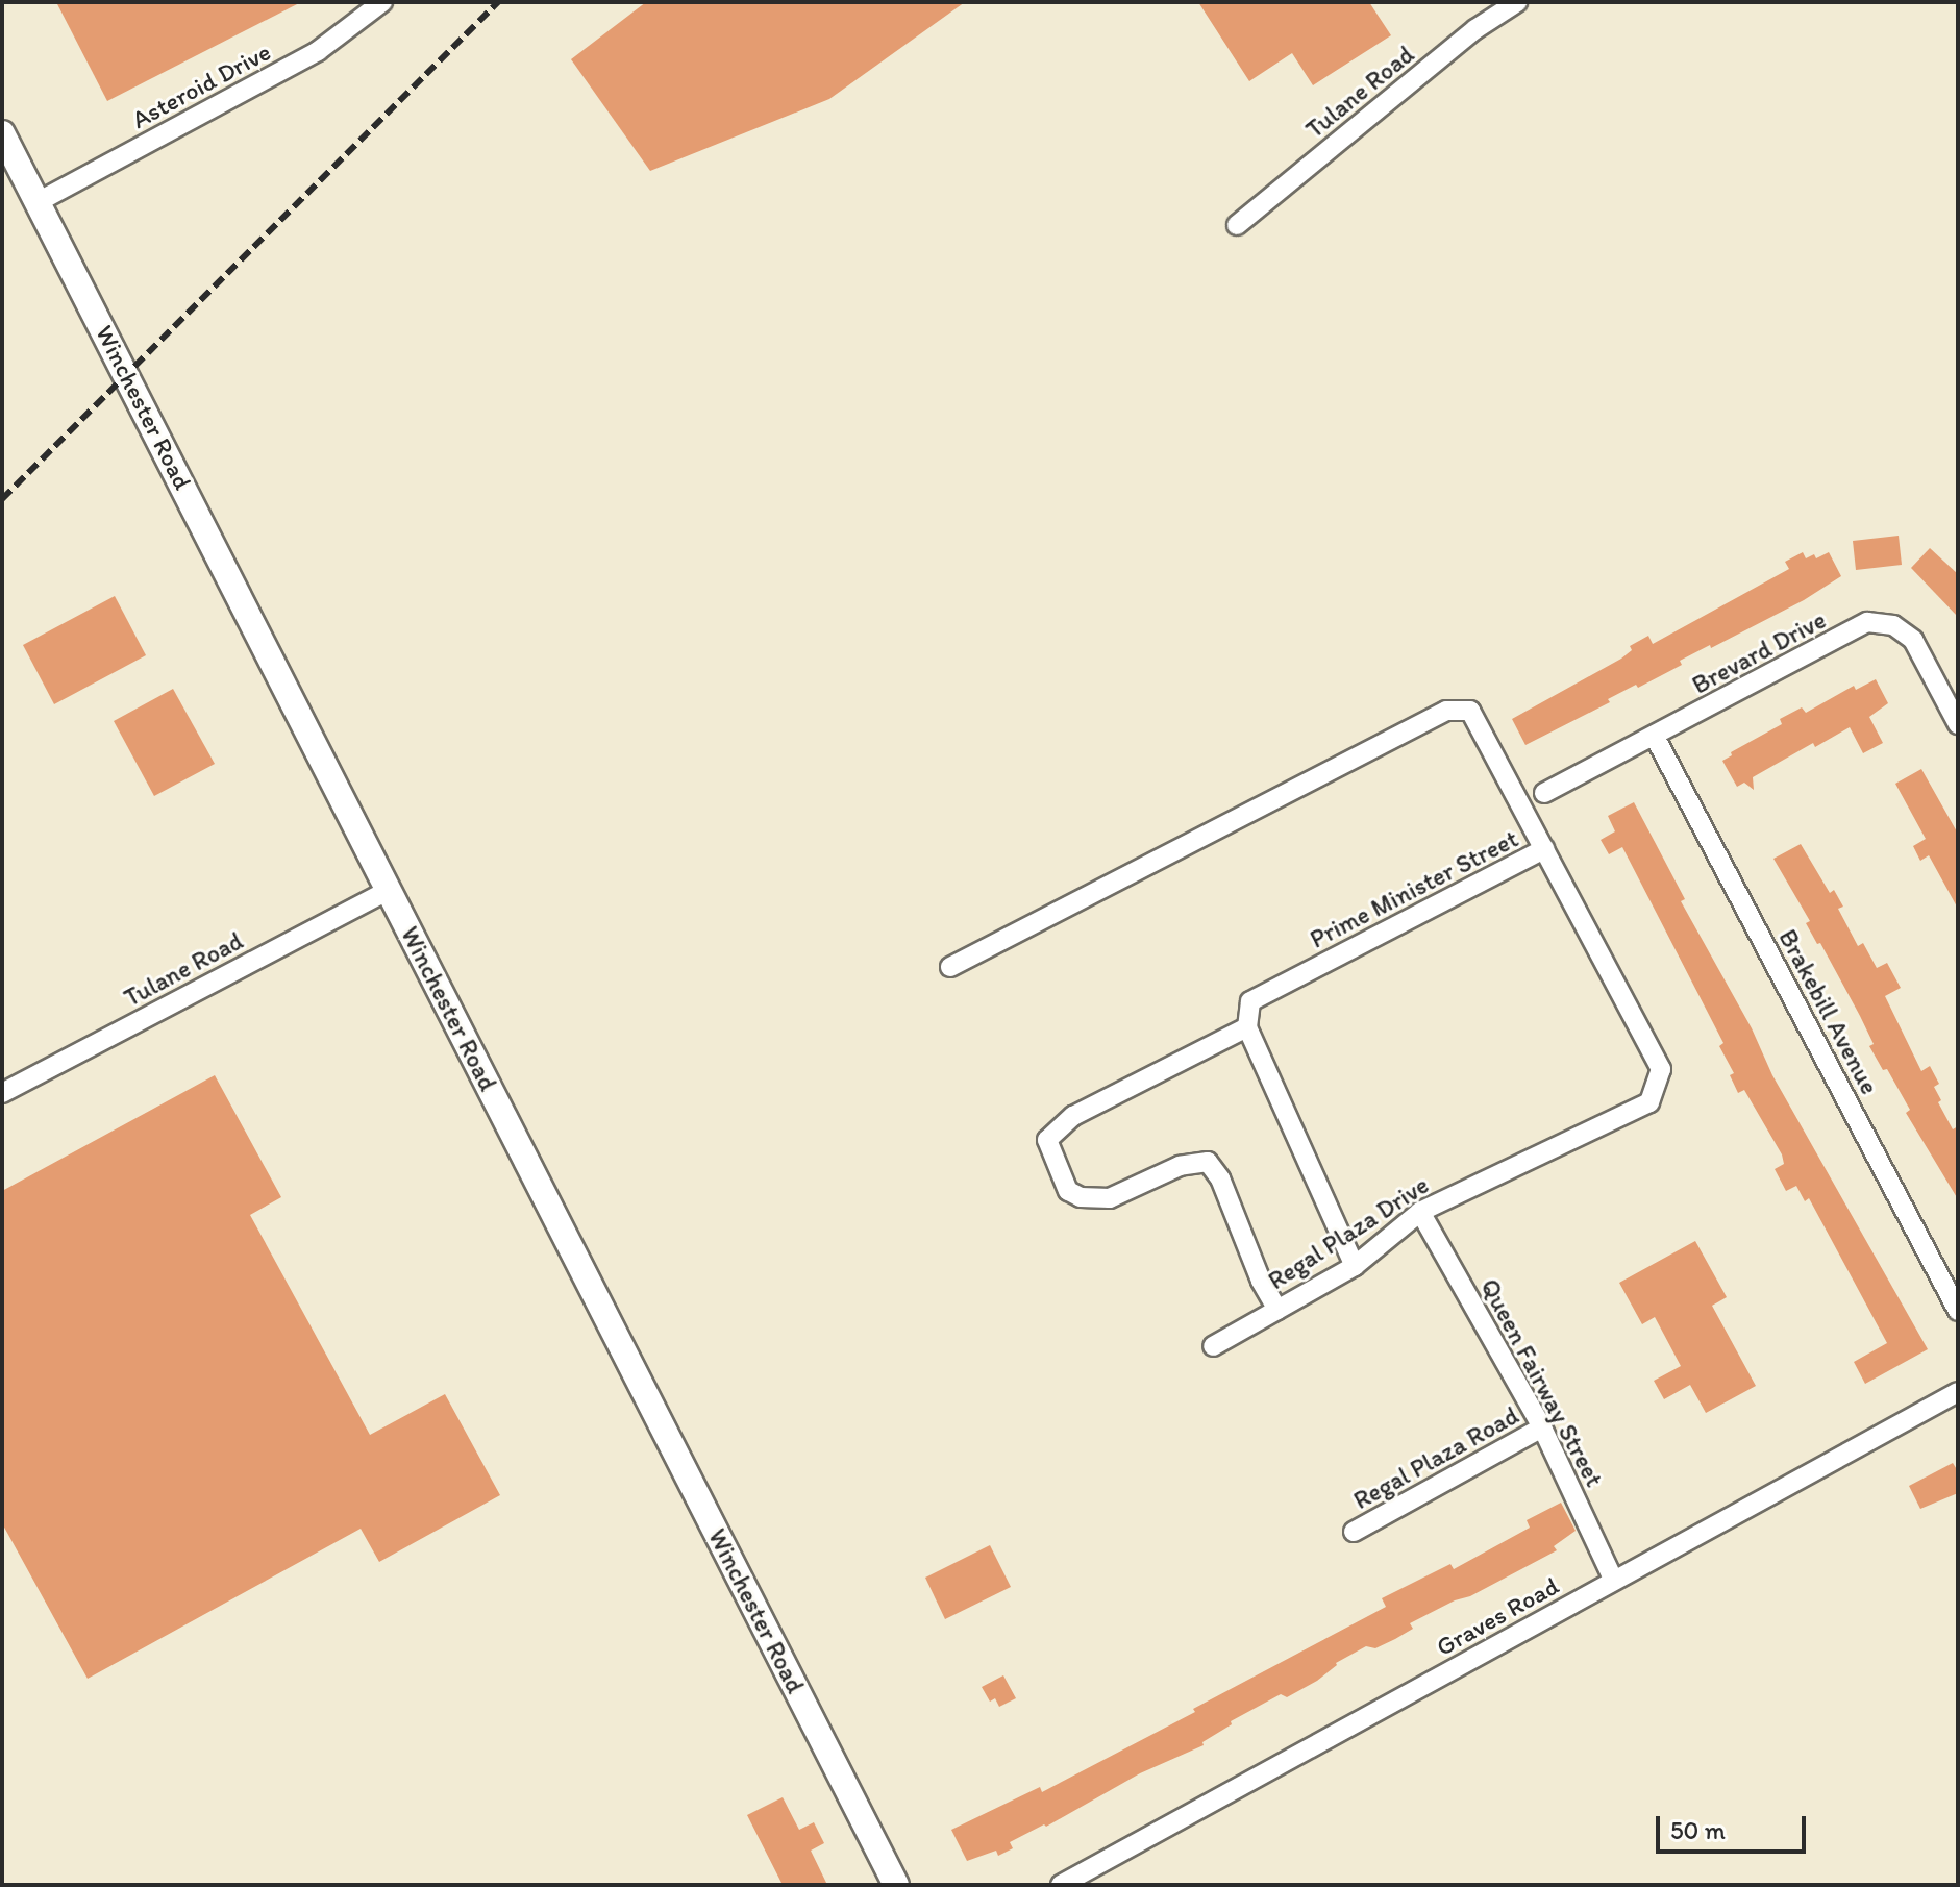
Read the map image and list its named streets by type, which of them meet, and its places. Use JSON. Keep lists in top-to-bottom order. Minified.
{"streets":{"main road":["Winchester Road"],"street":["Asteroid Drive","Tulane Road","Brevard Drive","Prime Minister Street","Brakebill Avenue","Regal Plaza Drive","Queen Fairway Street","Regal Plaza Road","Graves Road"]},"crossings":[["Asteroid Drive","Winchester Road"],["Tulane Road","Winchester Road"],["Brevard Drive","Brakebill Avenue"],["Prime Minister Street","Regal Plaza Drive"],["Regal Plaza Drive","Queen Fairway Street"],["Queen Fairway Street","Regal Plaza Road"],["Queen Fairway Street","Graves Road"]],"scale_bar":"50 m"}
